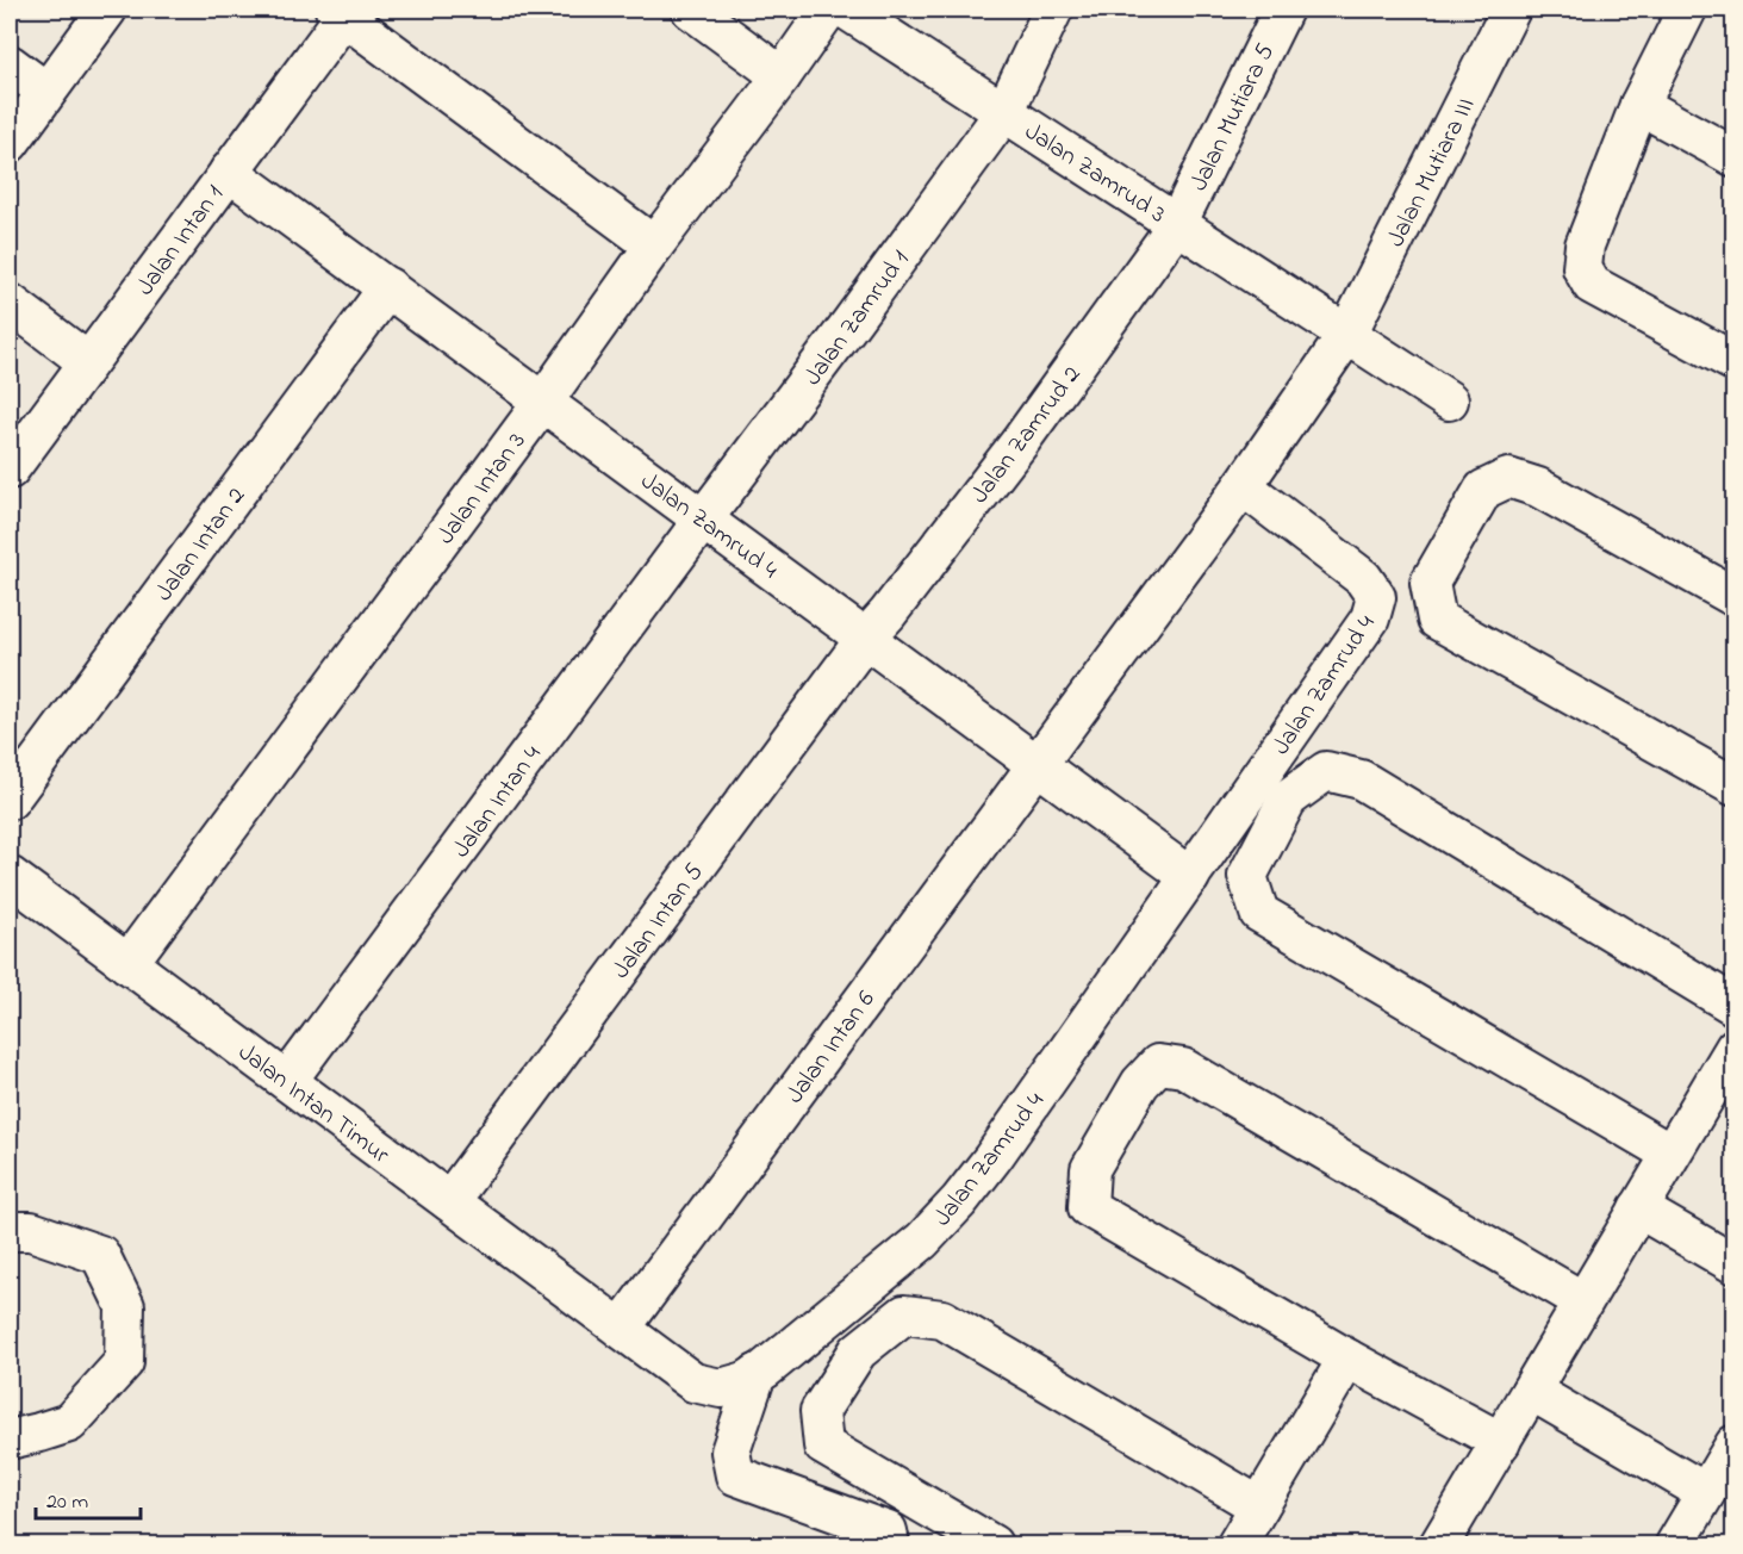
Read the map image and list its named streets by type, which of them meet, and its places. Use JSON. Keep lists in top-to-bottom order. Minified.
{"streets":{"street":["Jalan Mutiara 5","Jalan Zamrud 3","Jalan Mutiara III","Jalan Intan 1","Jalan Zamrud 1","Jalan Zamrud 2","Jalan Intan 3","Jalan Zamrud 4","Jalan Intan 2","Jalan Intan 4","Jalan Intan 5","Jalan Intan 6","Jalan Intan Timur"]},"crossings":[["Jalan Mutiara 5","Jalan Zamrud 3"],["Jalan Mutiara 5","Jalan Zamrud 2"],["Jalan Zamrud 3","Jalan Mutiara III"],["Jalan Zamrud 3","Jalan Zamrud 1"],["Jalan Zamrud 3","Jalan Zamrud 2"],["Jalan Intan 1","Jalan Zamrud 4"],["Jalan Zamrud 1","Jalan Zamrud 4"],["Jalan Zamrud 1","Jalan Intan 4"],["Jalan Zamrud 2","Jalan Zamrud 4"],["Jalan Zamrud 2","Jalan Intan 5"],["Jalan Intan 3","Jalan Zamrud 4"],["Jalan Intan 3","Jalan Intan Timur"],["Jalan Zamrud 4","Jalan Intan 2"],["Jalan Zamrud 4","Jalan Intan 4"],["Jalan Zamrud 4","Jalan Intan 5"],["Jalan Zamrud 4","Jalan Intan 6"],["Jalan Zamrud 4","Jalan Intan Timur"],["Jalan Intan 4","Jalan Intan Timur"],["Jalan Intan 5","Jalan Intan Timur"],["Jalan Intan 6","Jalan Intan Timur"]],"scale_bar":"20 m"}
